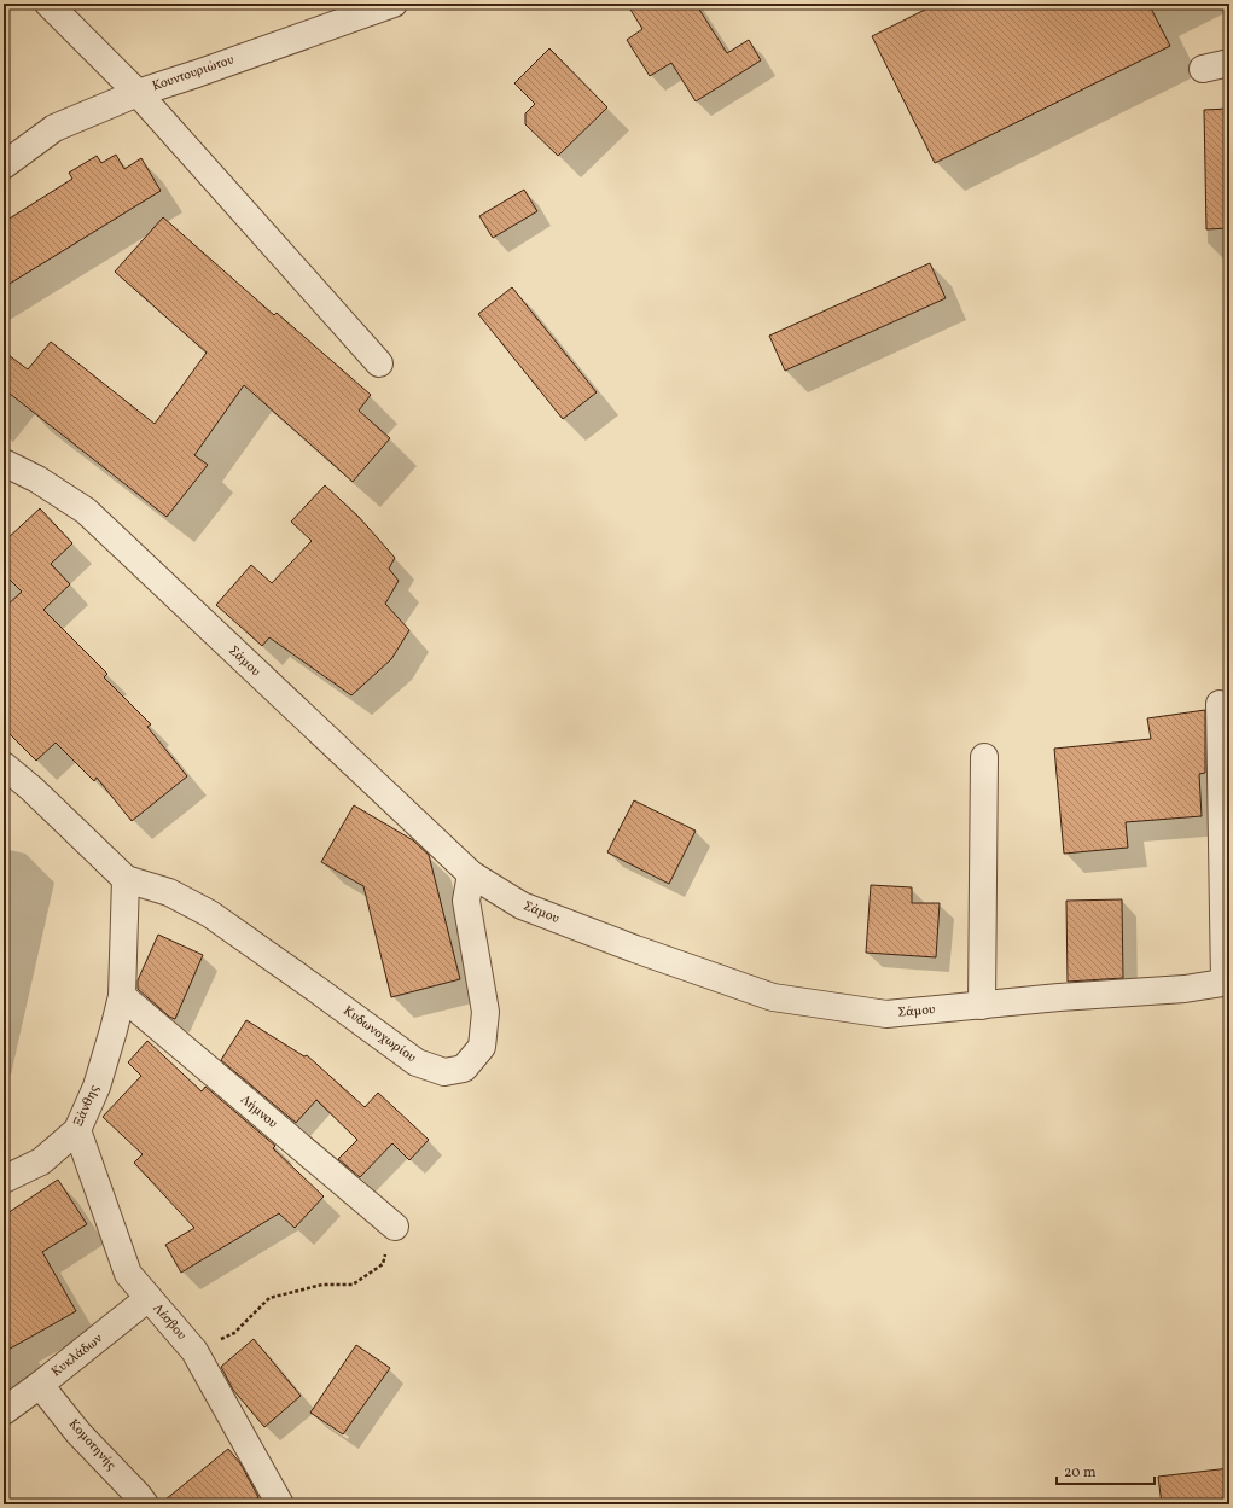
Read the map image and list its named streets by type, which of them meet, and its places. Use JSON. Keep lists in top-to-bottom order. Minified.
{"streets":{"street":["Κουντουριώτου","Σάμου","Κυδωνοχωρίου","Ξάνθης","Λήμνου","Λέσβου","Κυκλάδων","Κομοτηνής"]},"crossings":[["Σάμου","Κυδωνοχωρίου"],["Ξάνθης","Λήμνου"],["Ξάνθης","Λέσβου"],["Λέσβου","Κυκλάδων"],["Κυκλάδων","Κομοτηνής"]],"scale_bar":"20 m"}
